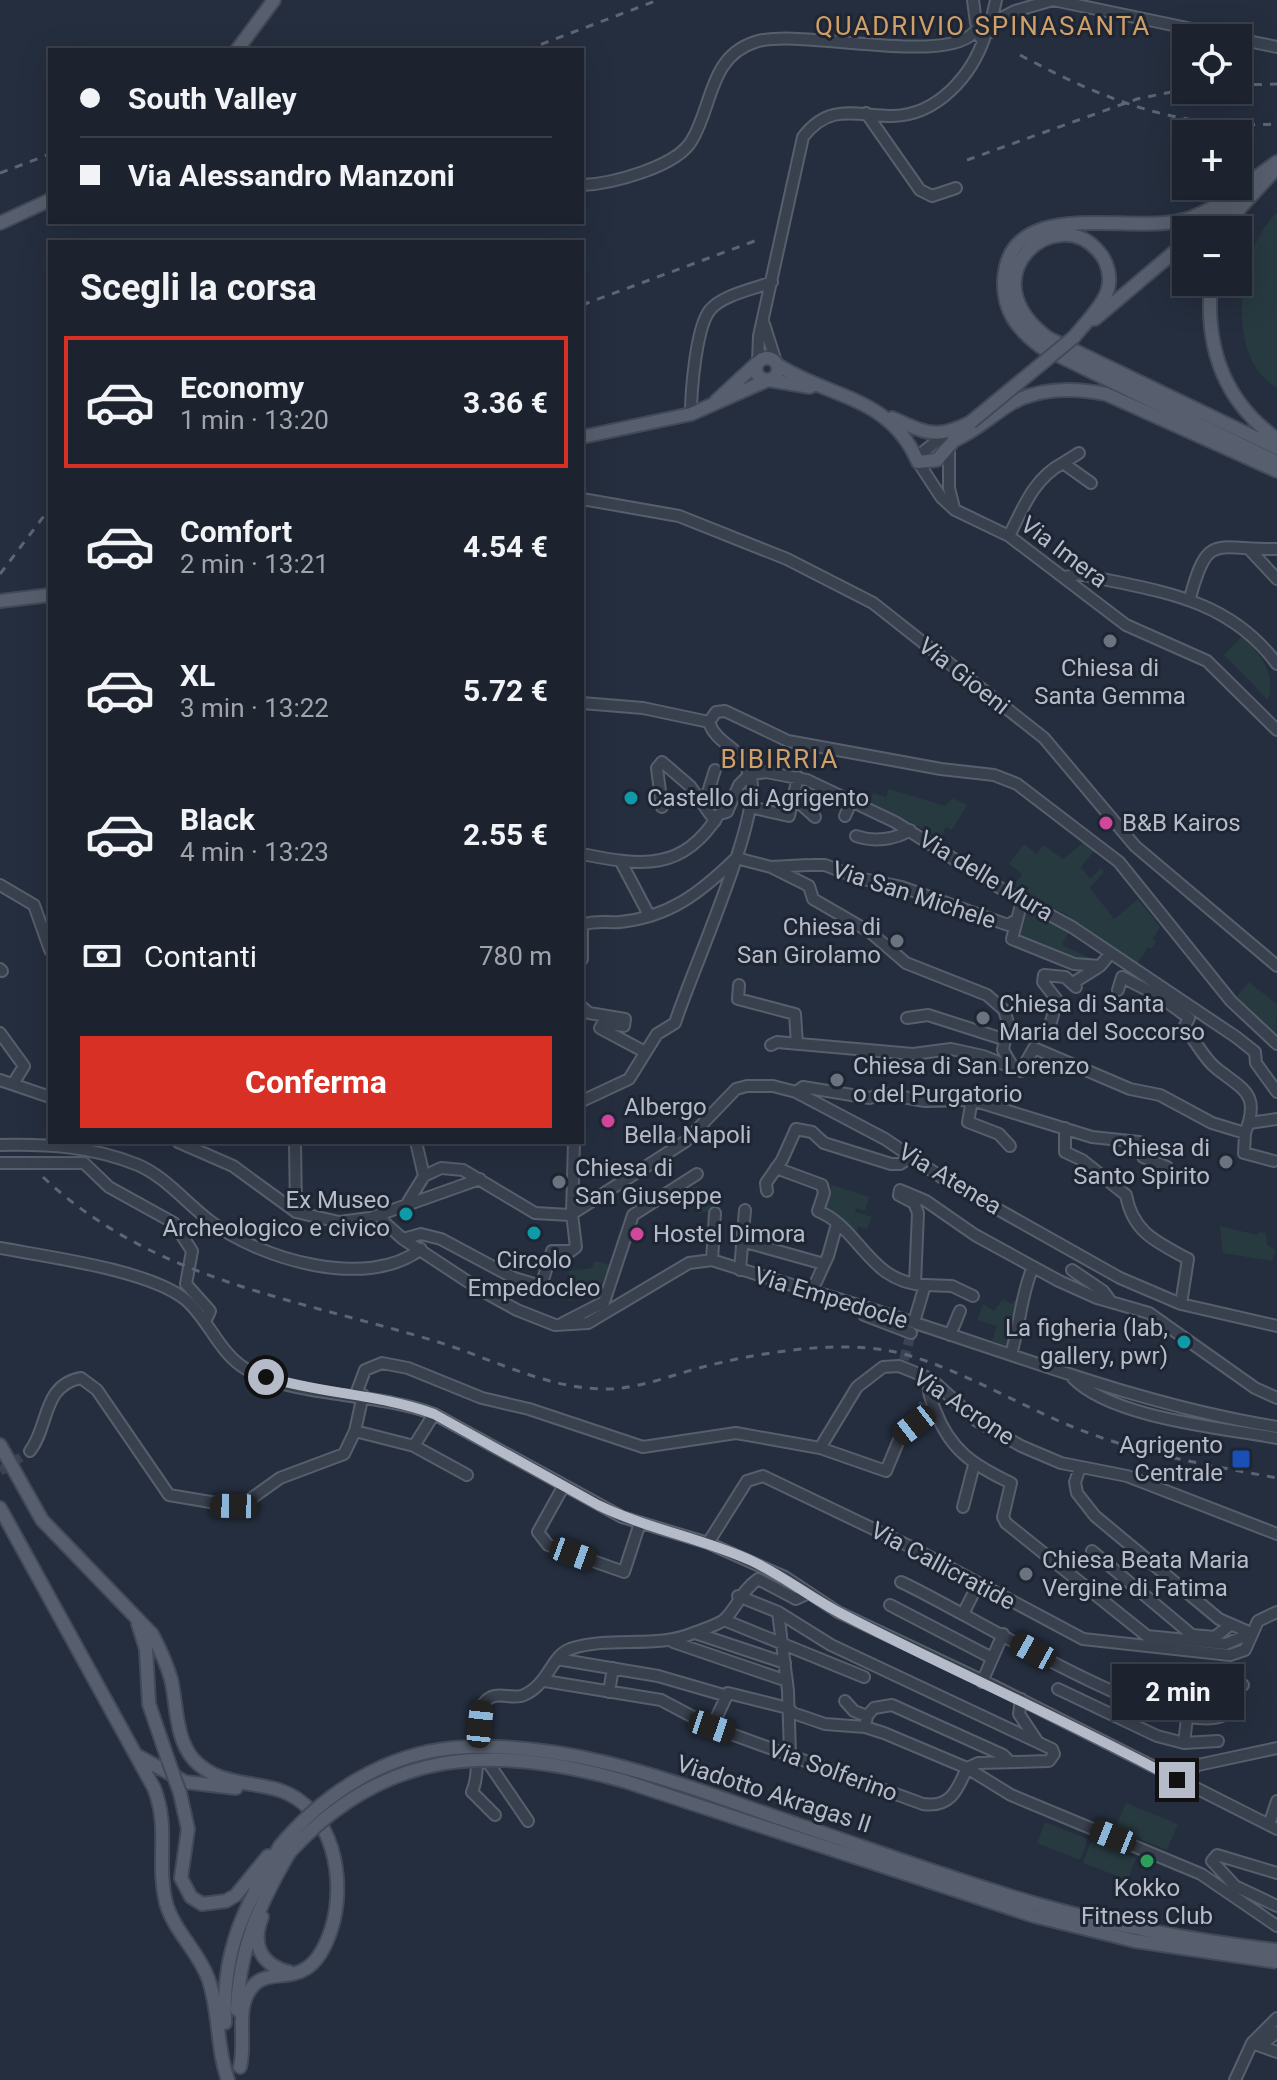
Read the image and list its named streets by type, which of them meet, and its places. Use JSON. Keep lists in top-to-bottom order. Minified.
{"streets":{"main road":["Via Imera","Viadotto Akragas II"],"street":["Via Gioeni","Via delle Mura","Via San Michele","Via Atenea","Via Empedocle","Via Acrone","Via Callicratide","Via Solferino"]},"districts":["QUADRIVIO SPINASANTA","BIBIRRIA"],"places":{"other":["Chiesa di Santa Gemma","Castello di Agrigento","B&B Kairos","Chiesa di San Girolamo","Chiesa di Santa Maria del Soccorso","Chiesa di San Lorenzo o del Purgatorio","Albergo Bella Napoli","Chiesa di Santo Spirito","Chiesa di San Giuseppe","Ex Museo Archeologico e civico","Circolo Empedocleo","Hostel Dimora","La figheria (lab, gallery, pwr)","Chiesa Beata Maria Vergine di Fatima","Kokko Fitness Club"],"transit":["Agrigento Centrale"]},"page":{"map_buttons":["+","−"],"banner":["South Valley","Via Alessandro Manzoni"],"heading":"Scegli la corsa","list":[{"name":"Economy","note":"1 min · 13:20","value":"3.36 €"},{"name":"Comfort","note":"2 min · 13:21","value":"4.54 €"},{"name":"XL","note":"3 min · 13:22","value":"5.72 €"},{"name":"Black","note":"4 min · 13:23","value":"2.55 €"}],"pay":["Contanti","780 m"],"buttons":"Conferma","bubble":"2 min"}}
